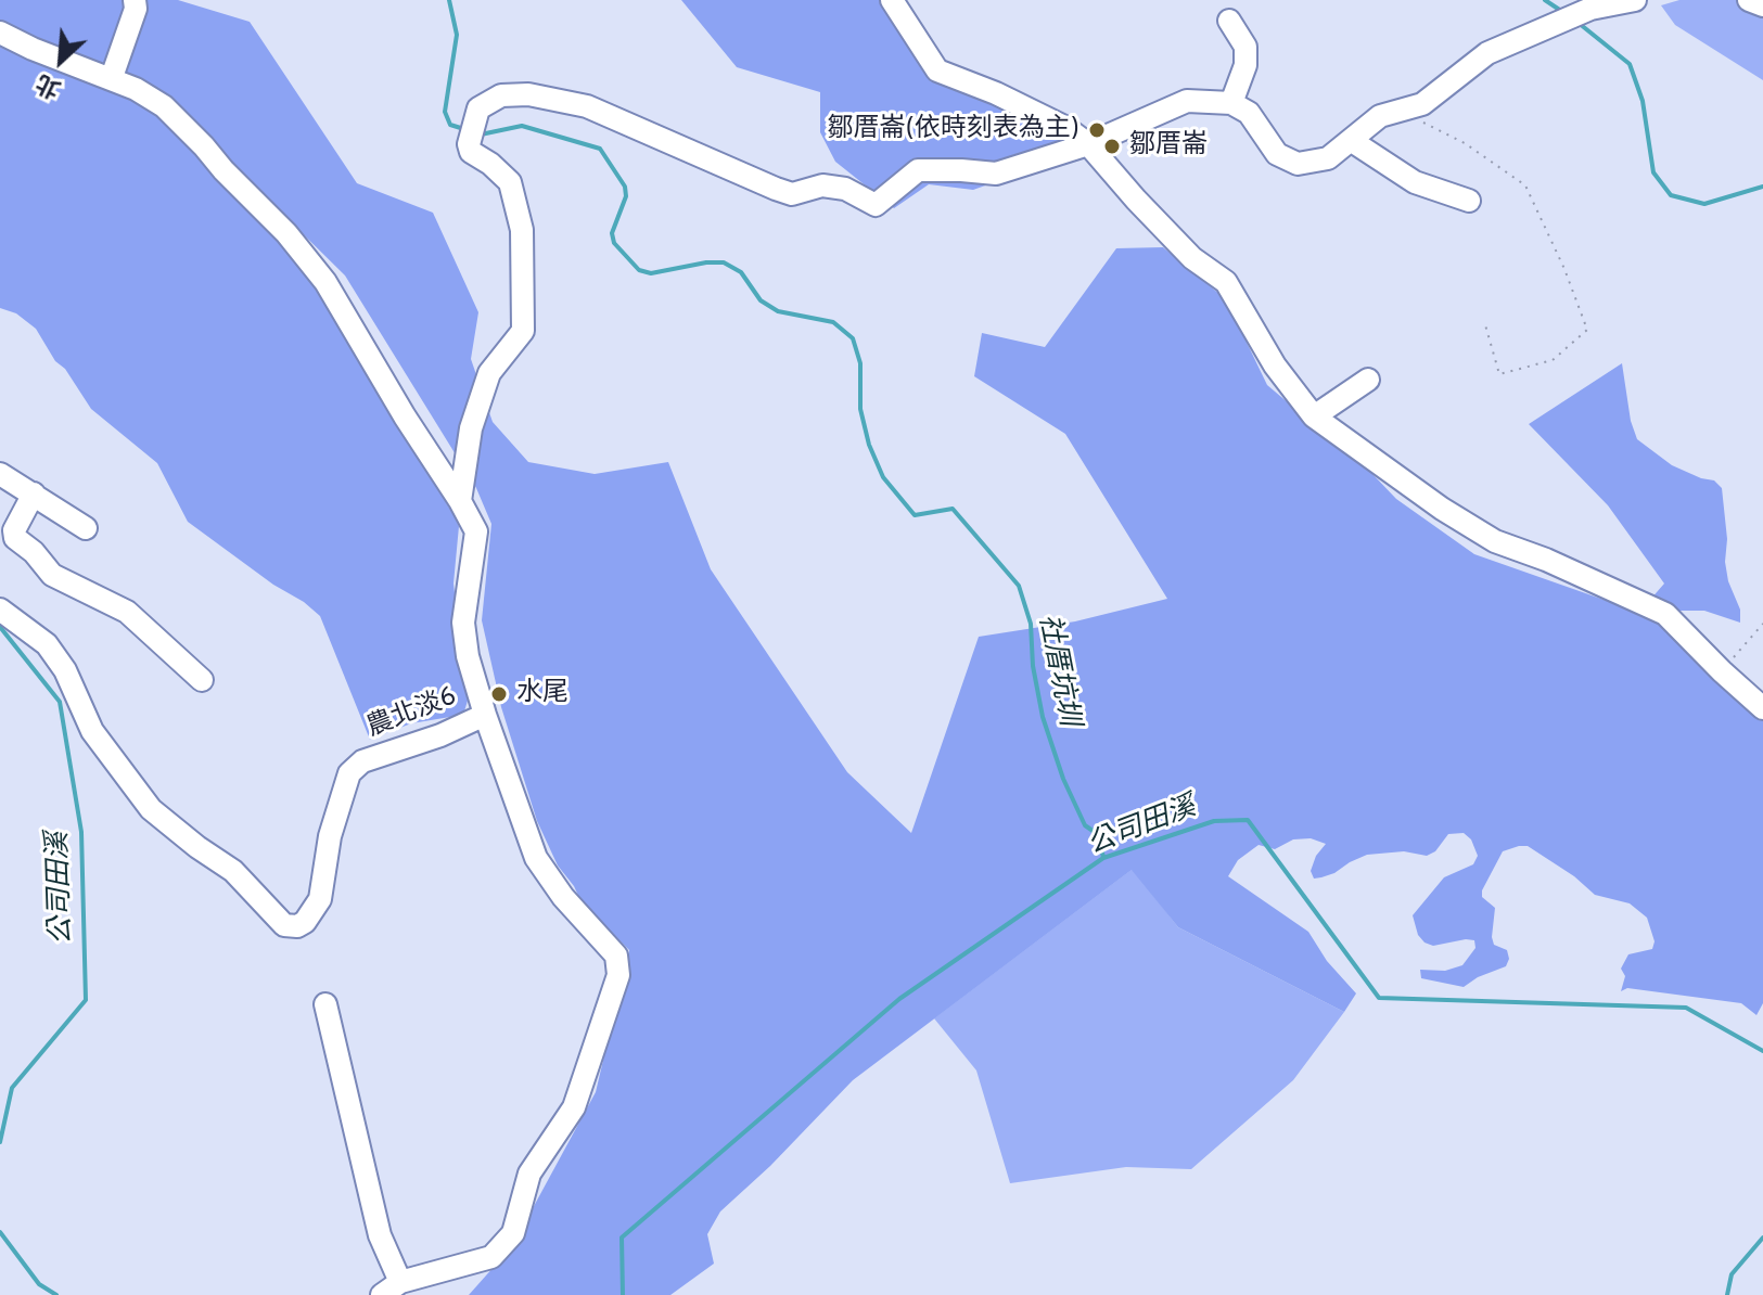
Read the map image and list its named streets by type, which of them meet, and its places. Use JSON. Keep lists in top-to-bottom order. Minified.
{"streets":{"street":["農北淡6"]},"water":["社厝坑圳","公司田溪"],"places":["鄒厝崙(依時刻表為主)","鄒厝崙","水尾"],"north":"bottom left"}
